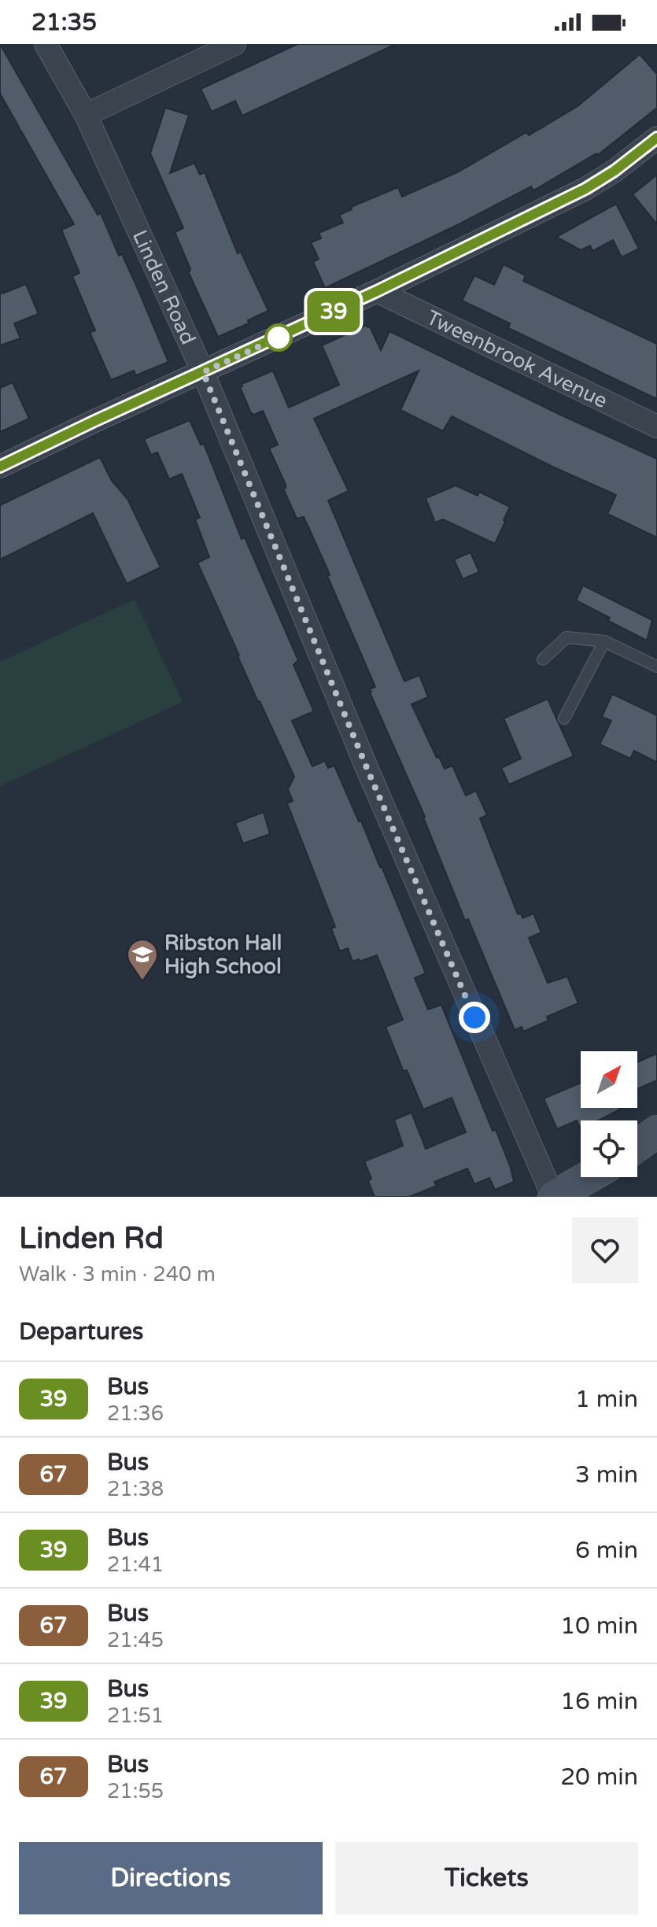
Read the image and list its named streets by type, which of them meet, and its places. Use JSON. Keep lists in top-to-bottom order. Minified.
{"streets":{"street":["Linden Road","Tweenbrook Avenue"]},"places":{"school or university":["Ribston Hall High School"]},"lines":["bus line 39"],"north":"top right","page":{"status":"21:35","on_map":"39","heading":[["Linden Rd","Walk · 3 min · 240 m"],"Departures"],"list":[{"mark":"39","name":"Bus","note":"21:36","value":"1 min"},{"mark":"67","name":"Bus","note":"21:38","value":"3 min"},{"mark":"39","name":"Bus","note":"21:41","value":"6 min"},{"mark":"67","name":"Bus","note":"21:45","value":"10 min"},{"mark":"39","name":"Bus","note":"21:51","value":"16 min"},{"mark":"67","name":"Bus","note":"21:55","value":"20 min"}],"buttons":["Directions","Tickets"]}}
